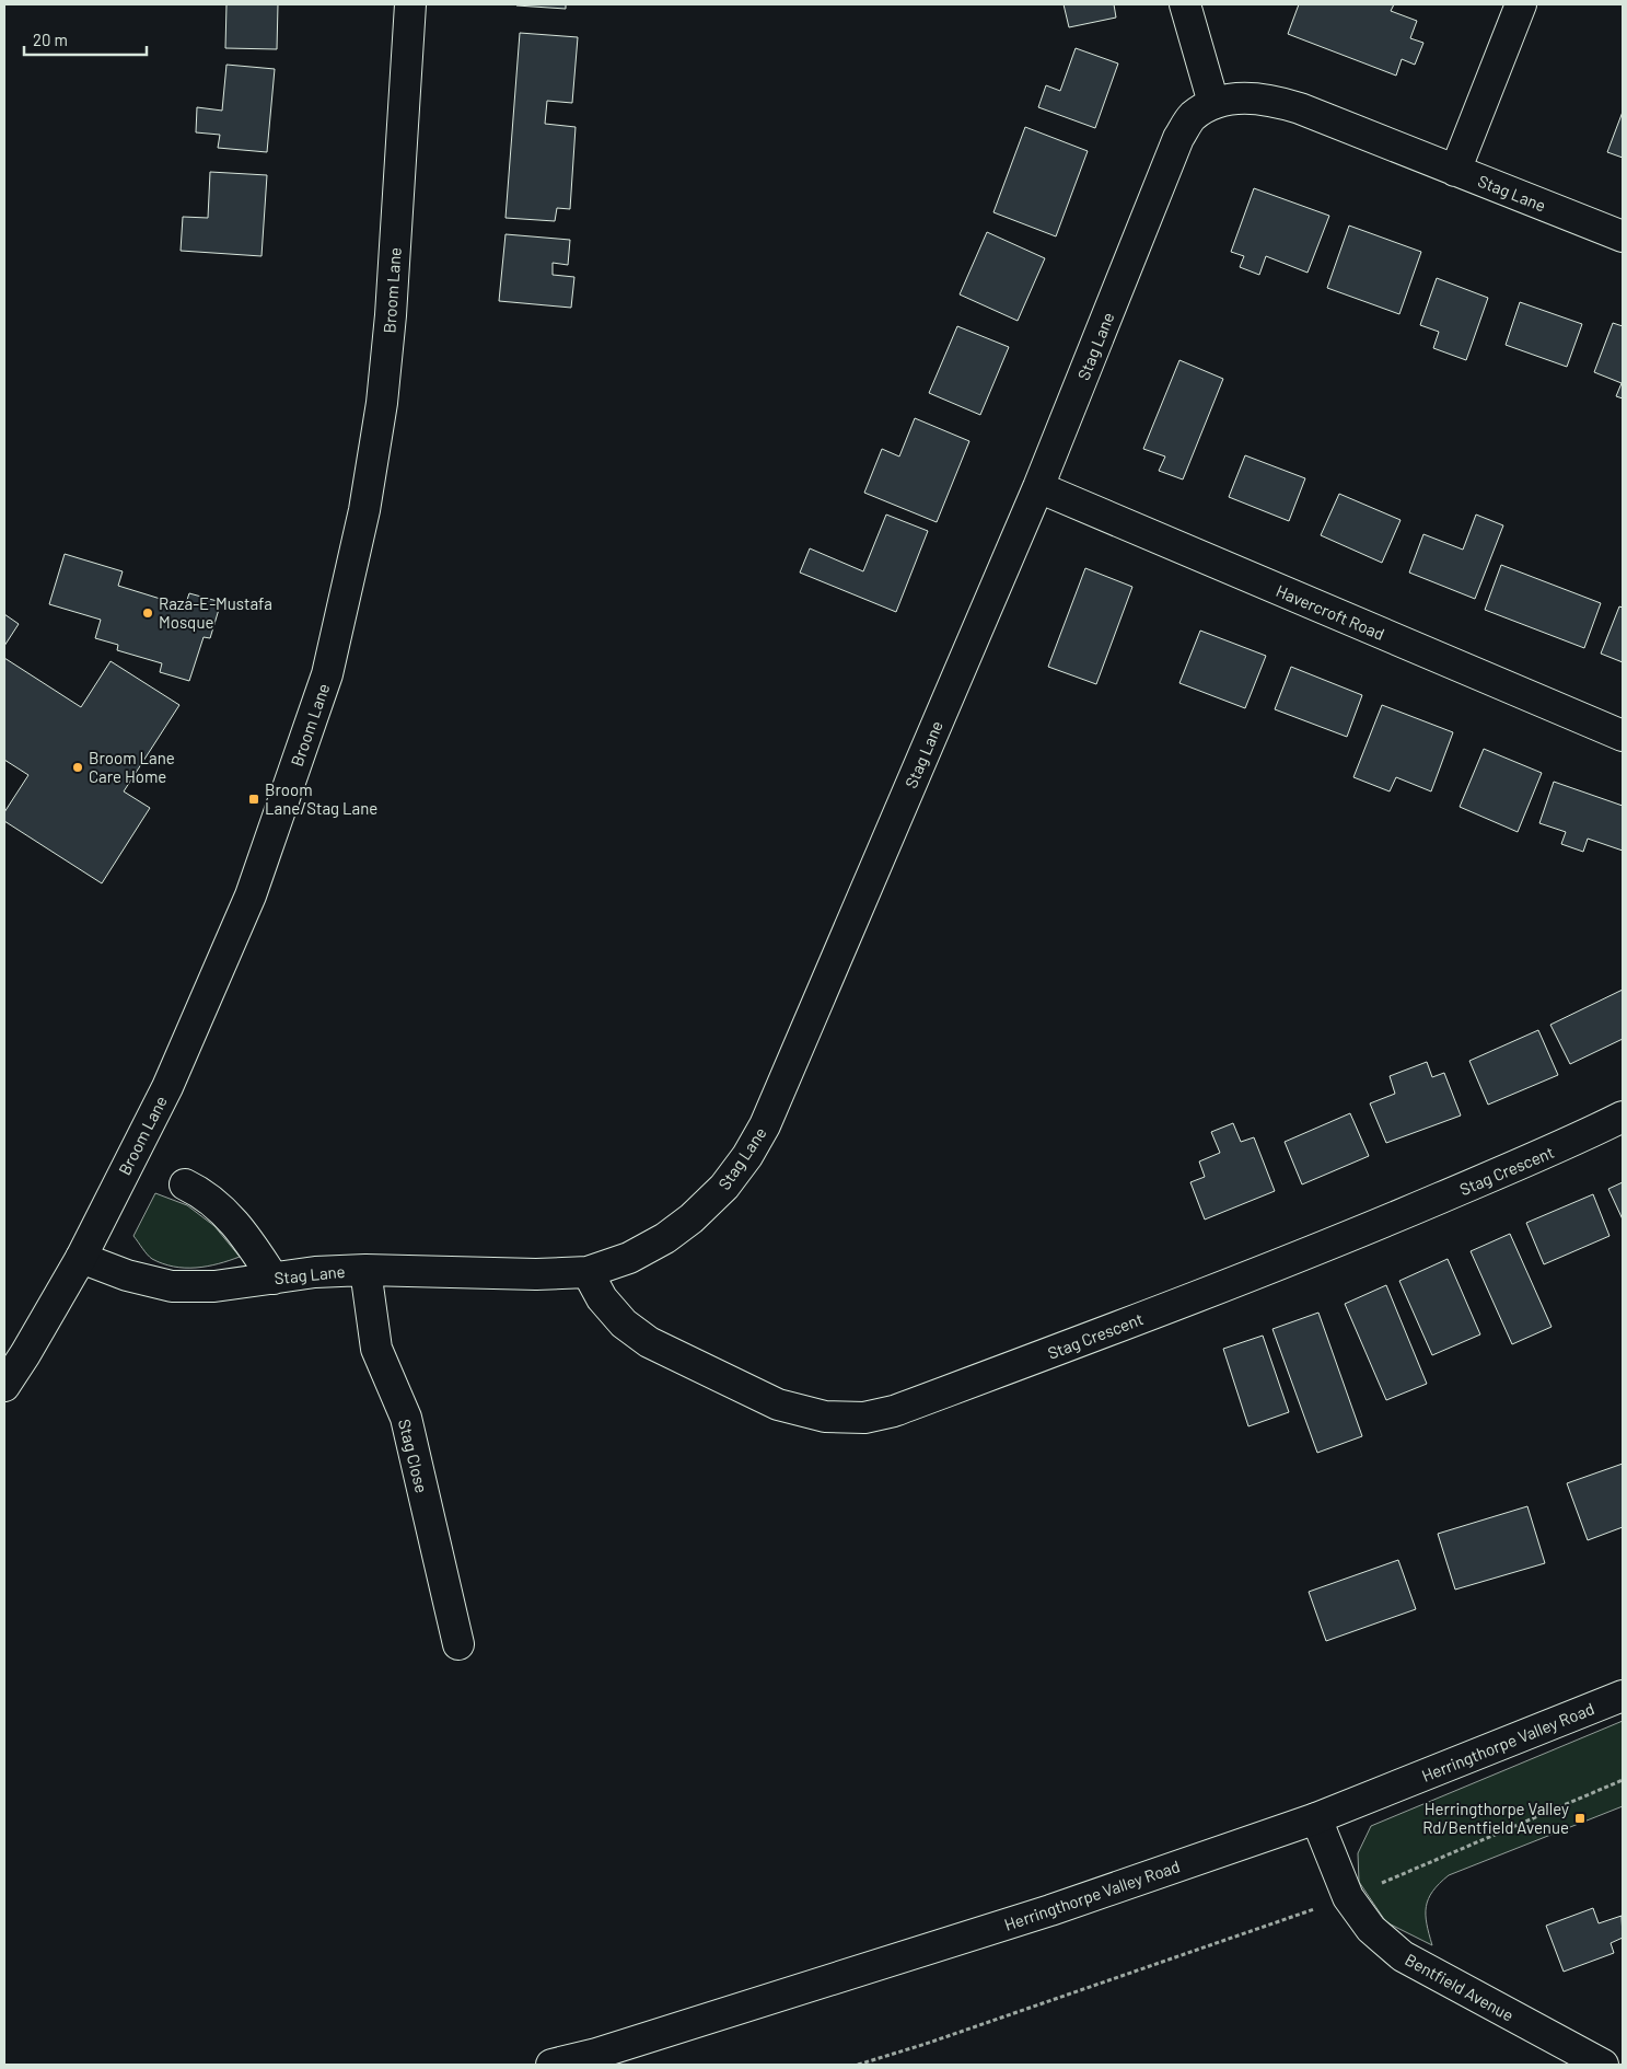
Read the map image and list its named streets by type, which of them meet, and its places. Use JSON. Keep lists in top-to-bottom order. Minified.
{"streets":{"street":["Stag Lane","Broom Lane","Havercroft Road","Stag Crescent","Stag Close","Herringthorpe Valley Road","Bentfield Avenue"]},"crossings":[["Stag Lane","Broom Lane"],["Stag Lane","Havercroft Road"],["Stag Lane","Stag Crescent"],["Stag Lane","Stag Close"],["Herringthorpe Valley Road","Bentfield Avenue"]],"places":{"other":["Raza-E-Mustafa Mosque","Broom Lane Care Home"],"transit":["Broom Lane/Stag Lane","Herringthorpe Valley Rd/Bentfield Avenue"]},"scale_bar":"20 m"}
